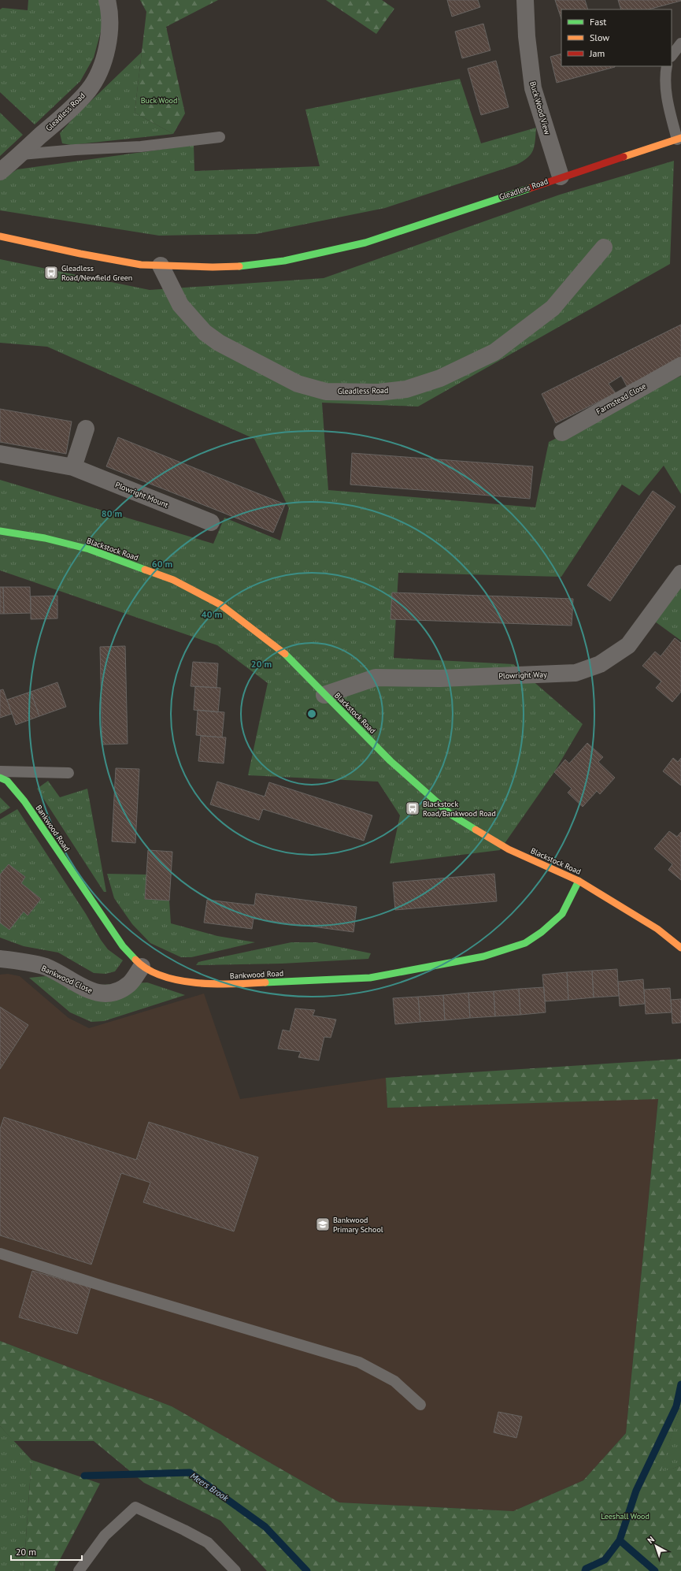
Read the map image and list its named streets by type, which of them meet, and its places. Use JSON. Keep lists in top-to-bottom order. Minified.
{"streets":{"street":["Buck Wood View","Gleadless Road","Farmstead Close","Plowright Mount","Blackstock Road","Plowright Way","Bankwood Road","Bankwood Close"]},"crossings":[["Buck Wood View","Gleadless Road"],["Blackstock Road","Plowright Way"],["Blackstock Road","Bankwood Road"],["Bankwood Road","Bankwood Close"]],"water":["Meers Brook"],"parks":["Buck Wood","Leeshall Wood"],"places":{"bus stop":["Gleadless Road/Newfield Green","Blackstock Road/Bankwood Road"],"school or university":["Bankwood Primary School"]},"legend":["Fast","Slow","Jam"],"scale_bar":"20 m","north":"top left","rings":["80 m","60 m","40 m","20 m"]}
